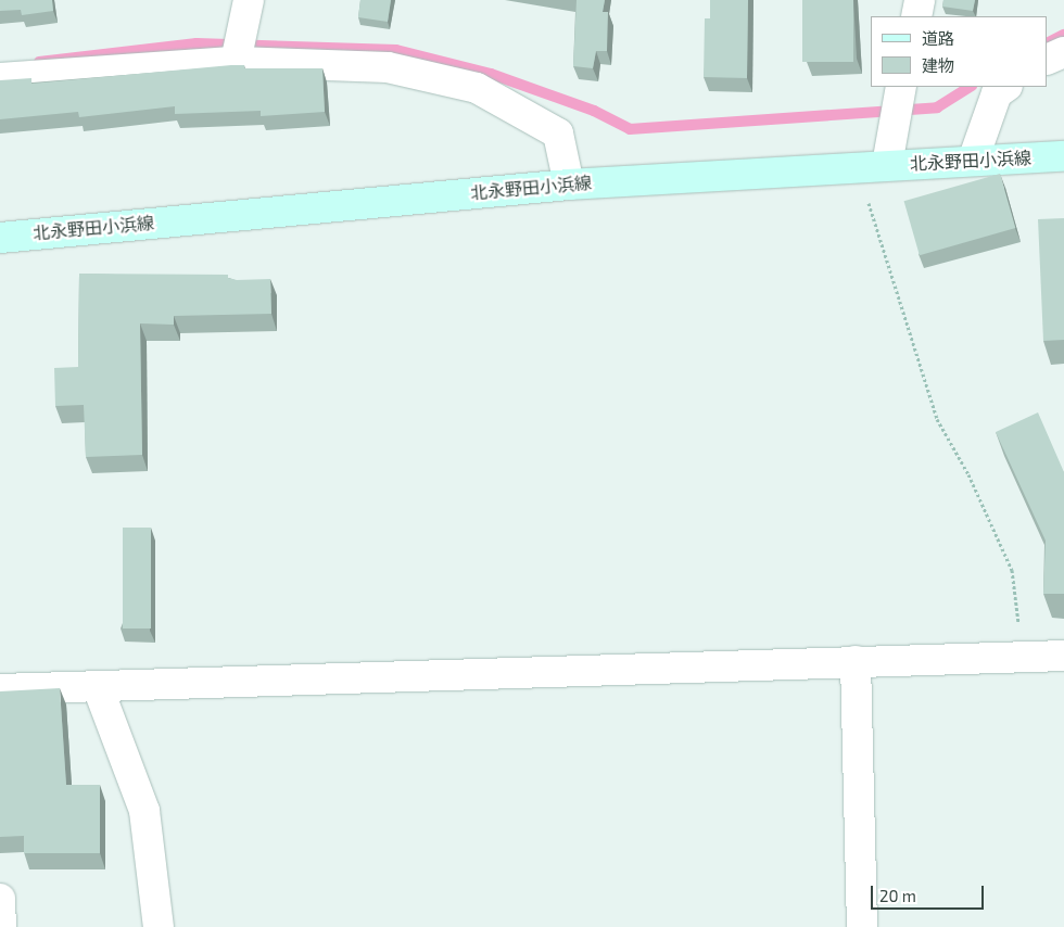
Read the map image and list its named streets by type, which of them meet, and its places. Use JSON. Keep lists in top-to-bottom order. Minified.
{"streets":{"main road":["北永野田小浜線"]},"legend":["道路","建物"],"scale_bar":"20 m"}
